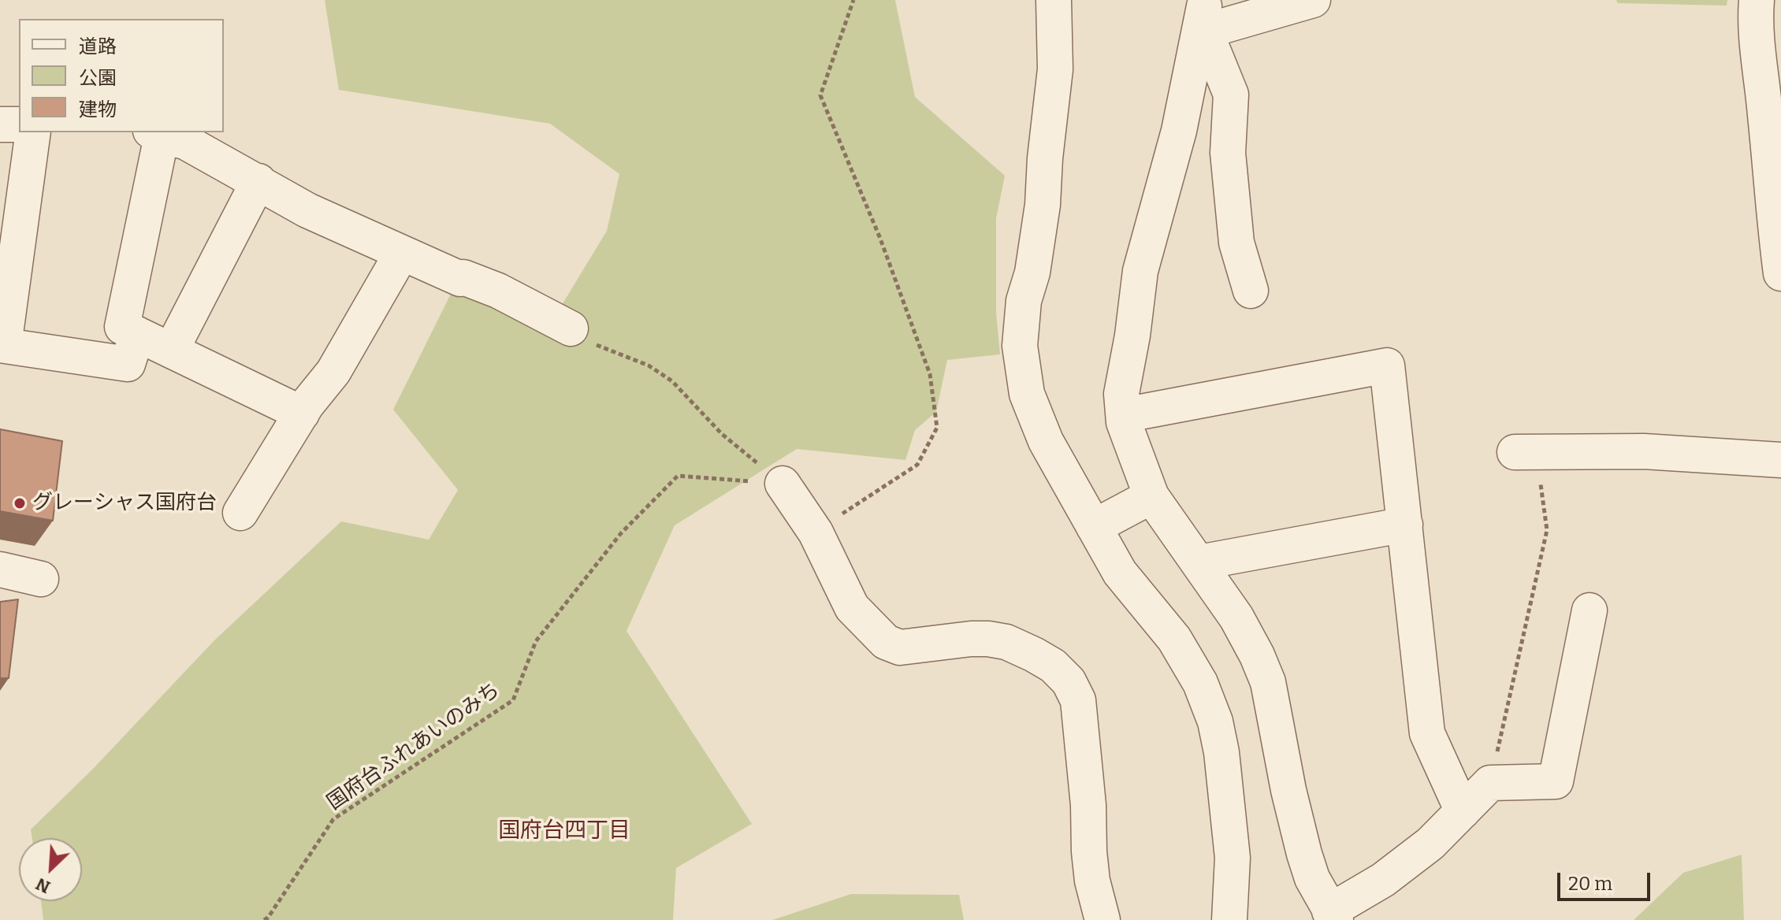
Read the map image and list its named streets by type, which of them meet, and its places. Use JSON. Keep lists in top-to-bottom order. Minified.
{"streets":{"path":["国府台ふれあいのみち"]},"districts":["国府台四丁目"],"places":["グレーシャス国府台"],"legend":["道路","公園","建物"],"scale_bar":"20 m","north":"bottom left"}
